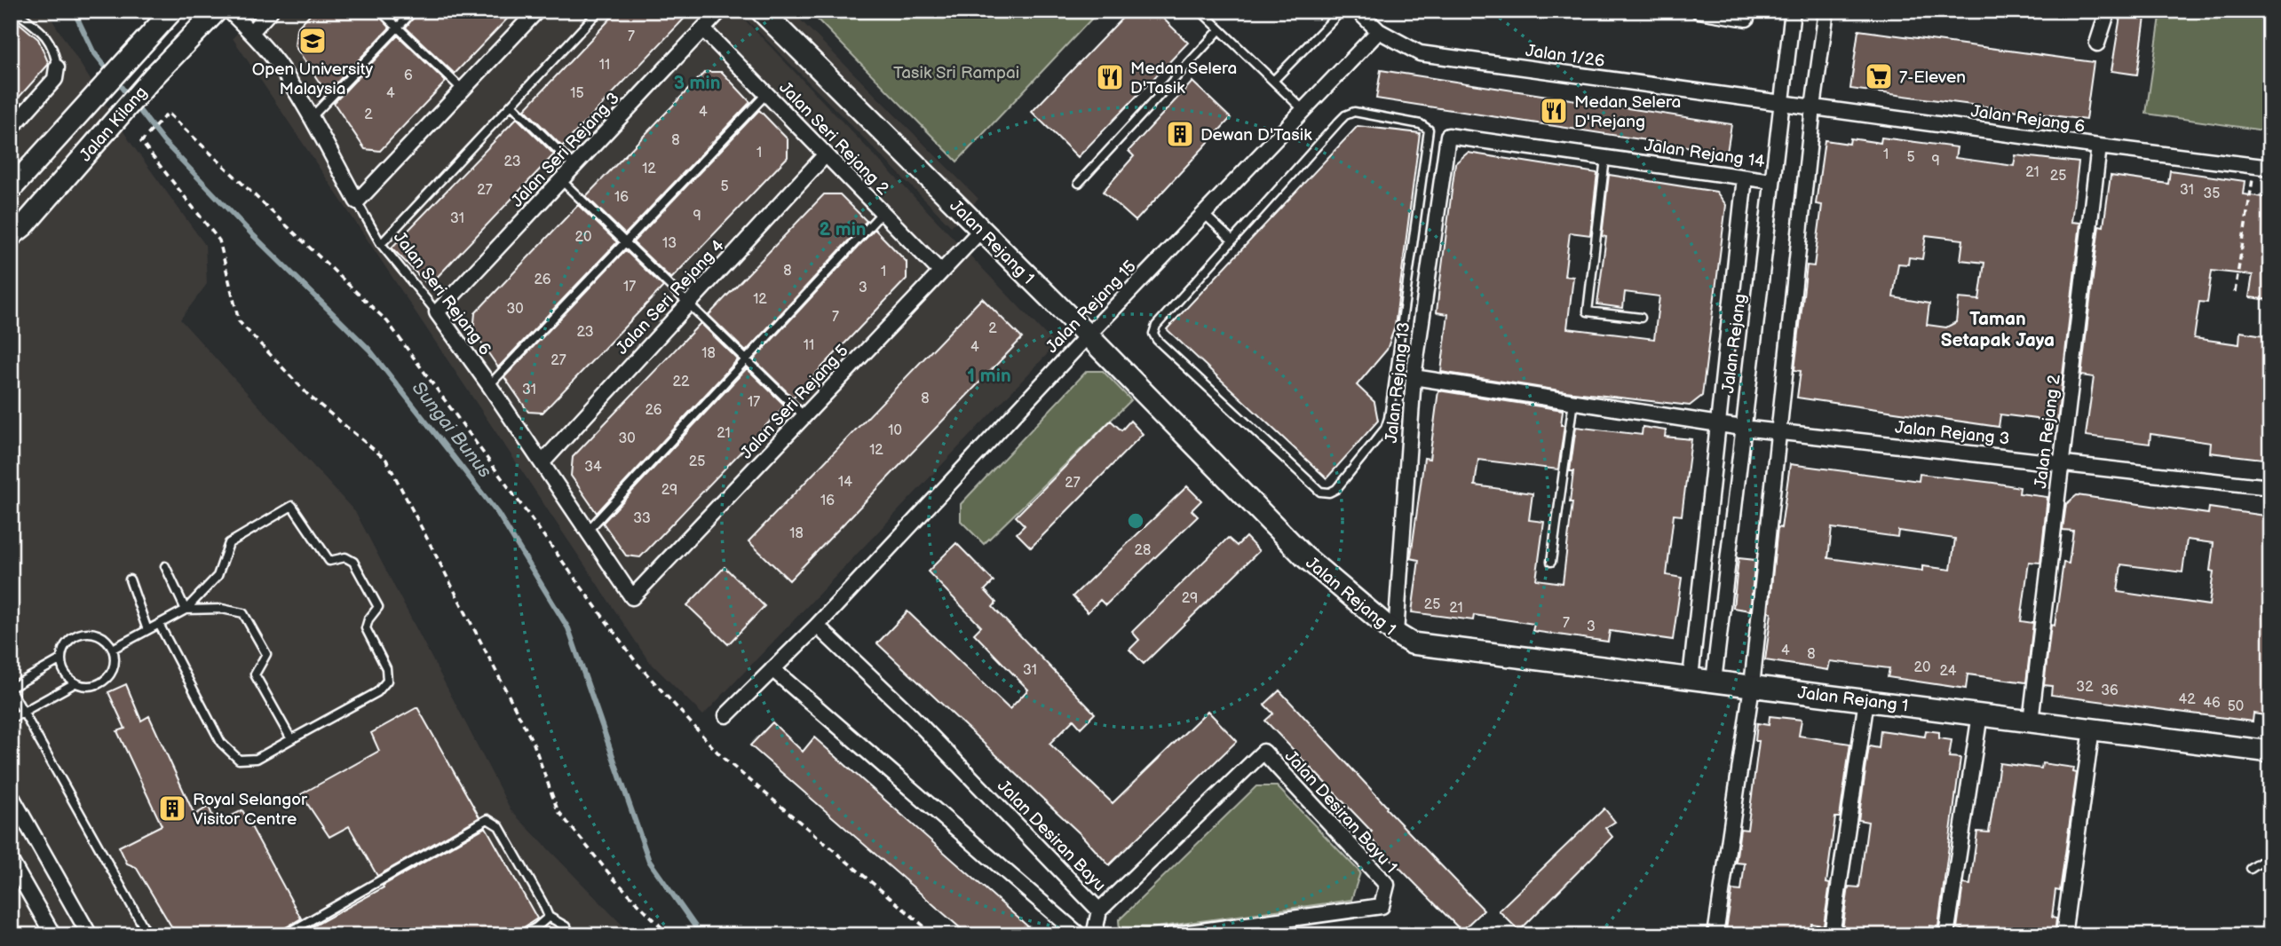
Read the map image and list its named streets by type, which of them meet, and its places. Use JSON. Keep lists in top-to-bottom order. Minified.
{"streets":{"street":["Jalan 1/26","Jalan Rejang 6","Jalan Kilang","Jalan Seri Rejang 2","Jalan Seri Rejang 3","Jalan Rejang 14","Jalan Rejang 1","Jalan Seri Rejang 6","Jalan Seri Rejang 4","Jalan Rejang 15","Jalan Rejang","Jalan Rejang 13","Jalan Seri Rejang 5","Jalan Rejang 2","Jalan Rejang 3","Jalan Desiran Bayu 1","Jalan Desiran Bayu"]},"crossings":[["Jalan 1/26","Jalan Rejang 6"],["Jalan 1/26","Jalan Rejang 15"],["Jalan 1/26","Jalan Rejang"],["Jalan Rejang 6","Jalan Rejang"],["Jalan Rejang 6","Jalan Rejang 2"],["Jalan Seri Rejang 2","Jalan Seri Rejang 3"],["Jalan Seri Rejang 2","Jalan Seri Rejang 4"],["Jalan Seri Rejang 2","Jalan Seri Rejang 5"],["Jalan Seri Rejang 3","Jalan Seri Rejang 6"],["Jalan Rejang 14","Jalan Rejang"],["Jalan Rejang 14","Jalan Rejang 13"],["Jalan Rejang 1","Jalan Rejang 15"],["Jalan Rejang 1","Jalan Rejang"],["Jalan Rejang 1","Jalan Rejang 13"],["Jalan Rejang 1","Jalan Seri Rejang 5"],["Jalan Rejang 1","Jalan Rejang 2"],["Jalan Seri Rejang 6","Jalan Seri Rejang 4"],["Jalan Seri Rejang 6","Jalan Seri Rejang 5"],["Jalan Rejang 15","Jalan Desiran Bayu"],["Jalan Rejang","Jalan Rejang 3"],["Jalan Rejang 13","Jalan Rejang 3"],["Jalan Rejang 2","Jalan Rejang 3"],["Jalan Desiran Bayu 1","Jalan Desiran Bayu"]],"districts":["Taman Setapak Jaya"],"water":["Sungai Bunus"],"parks":["Tasik Sri Rampai"],"places":{"school or university":["Open University Malaysia"],"supermarket":["7-Eleven"],"restaurant":["Medan Selera D'Tasik","Medan Selera D'Rejang"],"building":["Dewan D'Tasik","Royal Selangor Visitor Centre"]},"house_numbers":["7","11","6","4","15","4","2","8","1","1","5","9","23","12","21","25","5","27","31","35","16","9","31","20","13","8","1","26","17","3","12","30","7","2","23","11","4","18","27","22","31","8","17","26","10","21","30","12","25","34","14","27","29","16","33","18","28","29","25","21","7","3","4","8","20","31","24","32","36","42","46","50"],"rings":["3 min","2 min","1 min"]}
